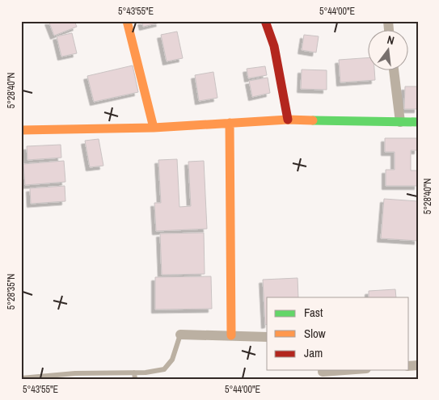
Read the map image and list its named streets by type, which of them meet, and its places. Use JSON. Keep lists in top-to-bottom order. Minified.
{"legend":["Fast","Slow","Jam"],"north":"top","coordinates":["5°43'55\"E","5°44'00\"E","5°28'40\"N","5°28'35\"N"]}
